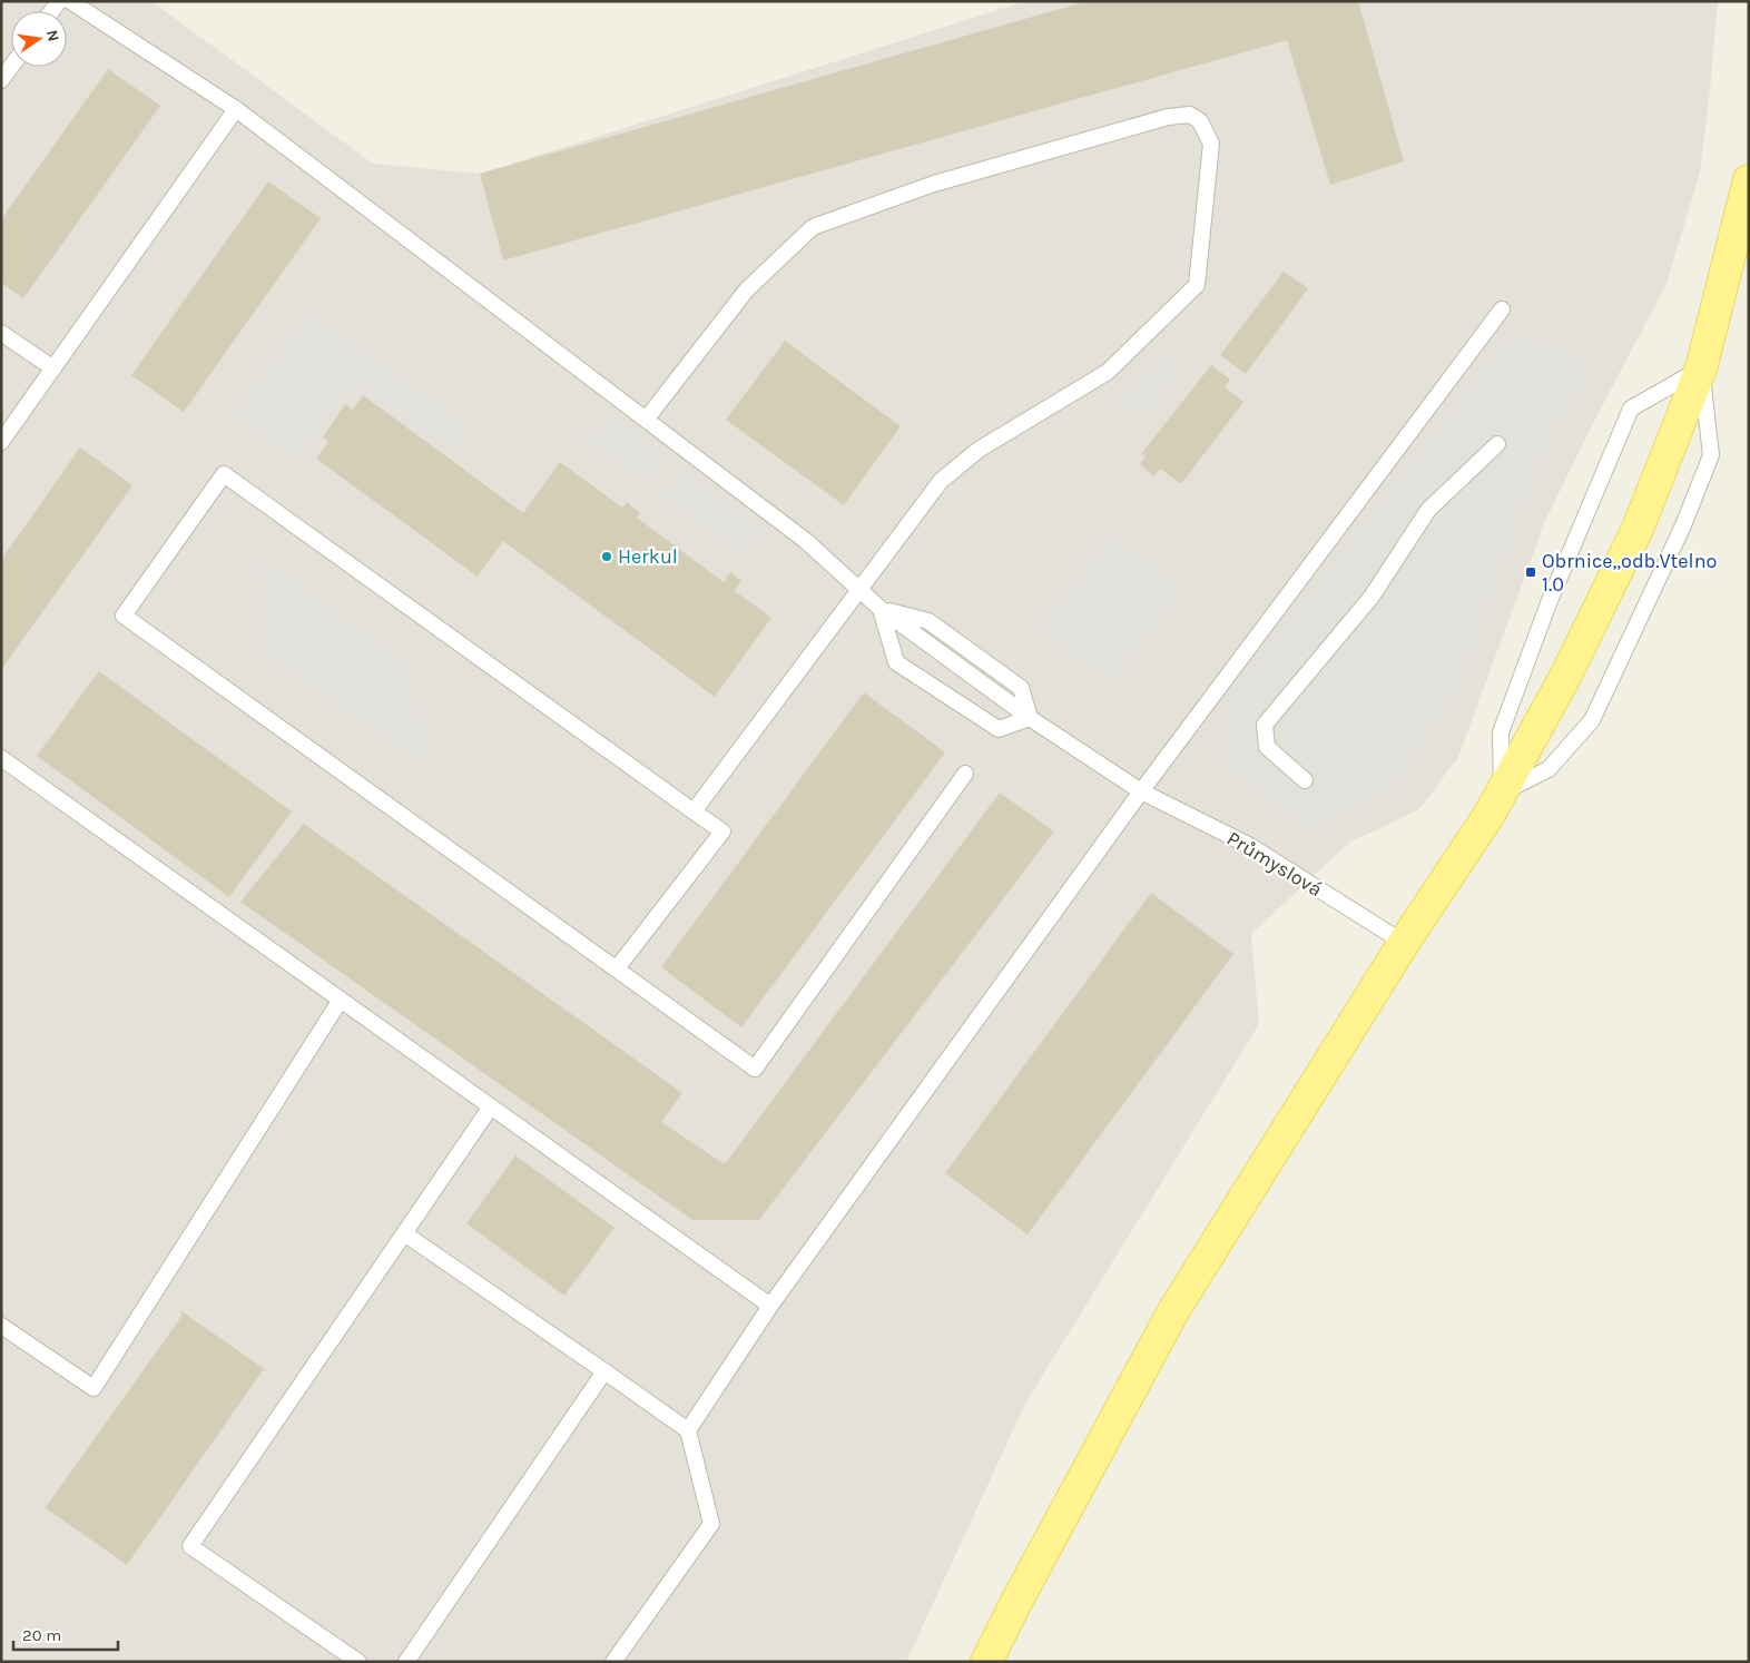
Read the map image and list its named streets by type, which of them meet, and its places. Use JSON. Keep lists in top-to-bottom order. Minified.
{"streets":{"lane":["Průmyslová"]},"places":{"other":["Herkul"],"transit":["Obrnice,,odb.Vtelno 1.0"]},"scale_bar":"20 m","north":"right"}
